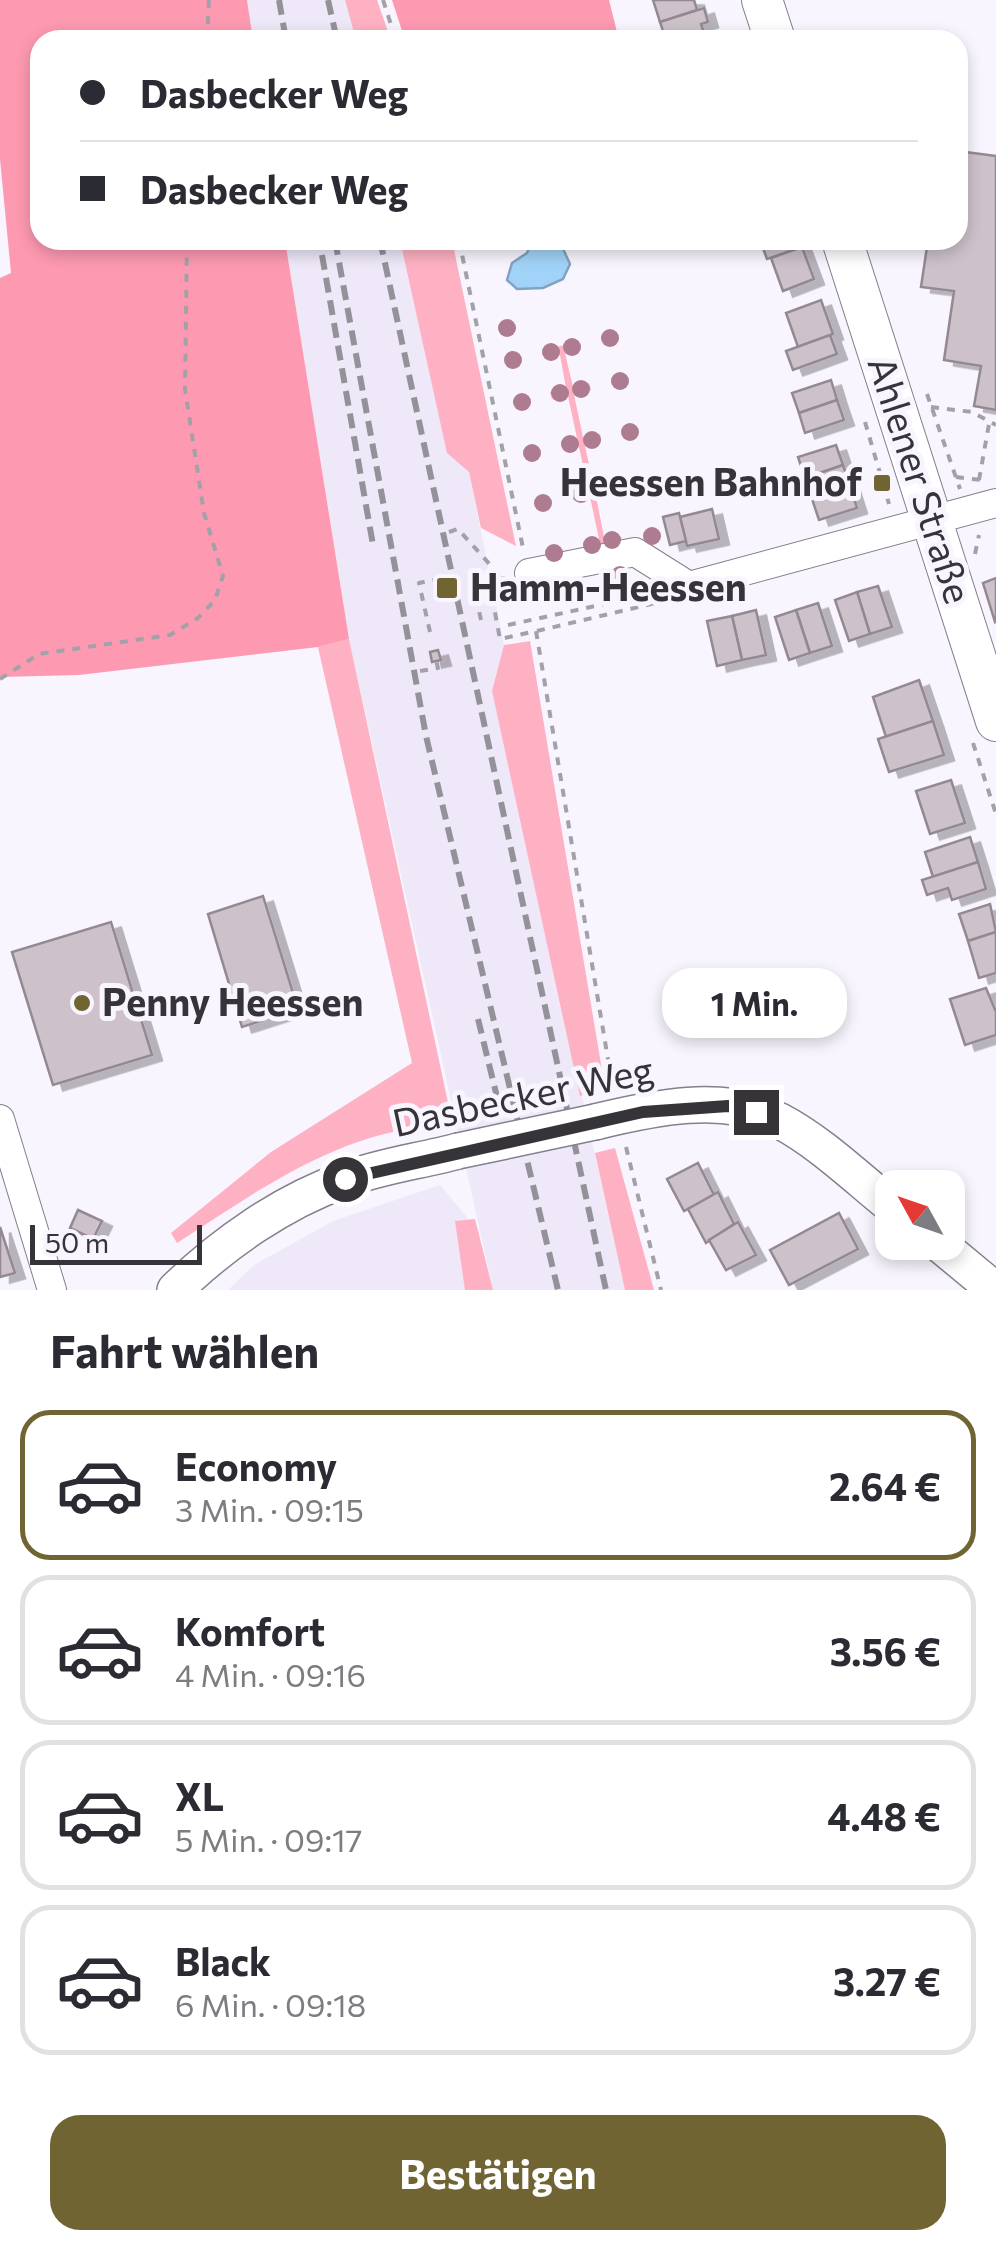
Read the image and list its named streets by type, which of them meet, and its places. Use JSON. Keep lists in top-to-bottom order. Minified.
{"streets":{"main road":["Ahlener Straße"],"street":["Dasbecker Weg"]},"places":{"transit":["Heessen Bahnhof","Hamm-Heessen"],"other":["Penny Heessen"]},"scale_bar":"50 m","north":"top left","page":{"banner":["Dasbecker Weg","Dasbecker Weg"],"bubble":"1 Min.","scale":"50 m","heading":"Fahrt wählen","list":[{"name":"Economy","note":"3 Min. · 09:15","value":"2.64 €"},{"name":"Komfort","note":"4 Min. · 09:16","value":"3.56 €"},{"name":"XL","note":"5 Min. · 09:17","value":"4.48 €"},{"name":"Black","note":"6 Min. · 09:18","value":"3.27 €"}],"buttons":"Bestätigen"}}
